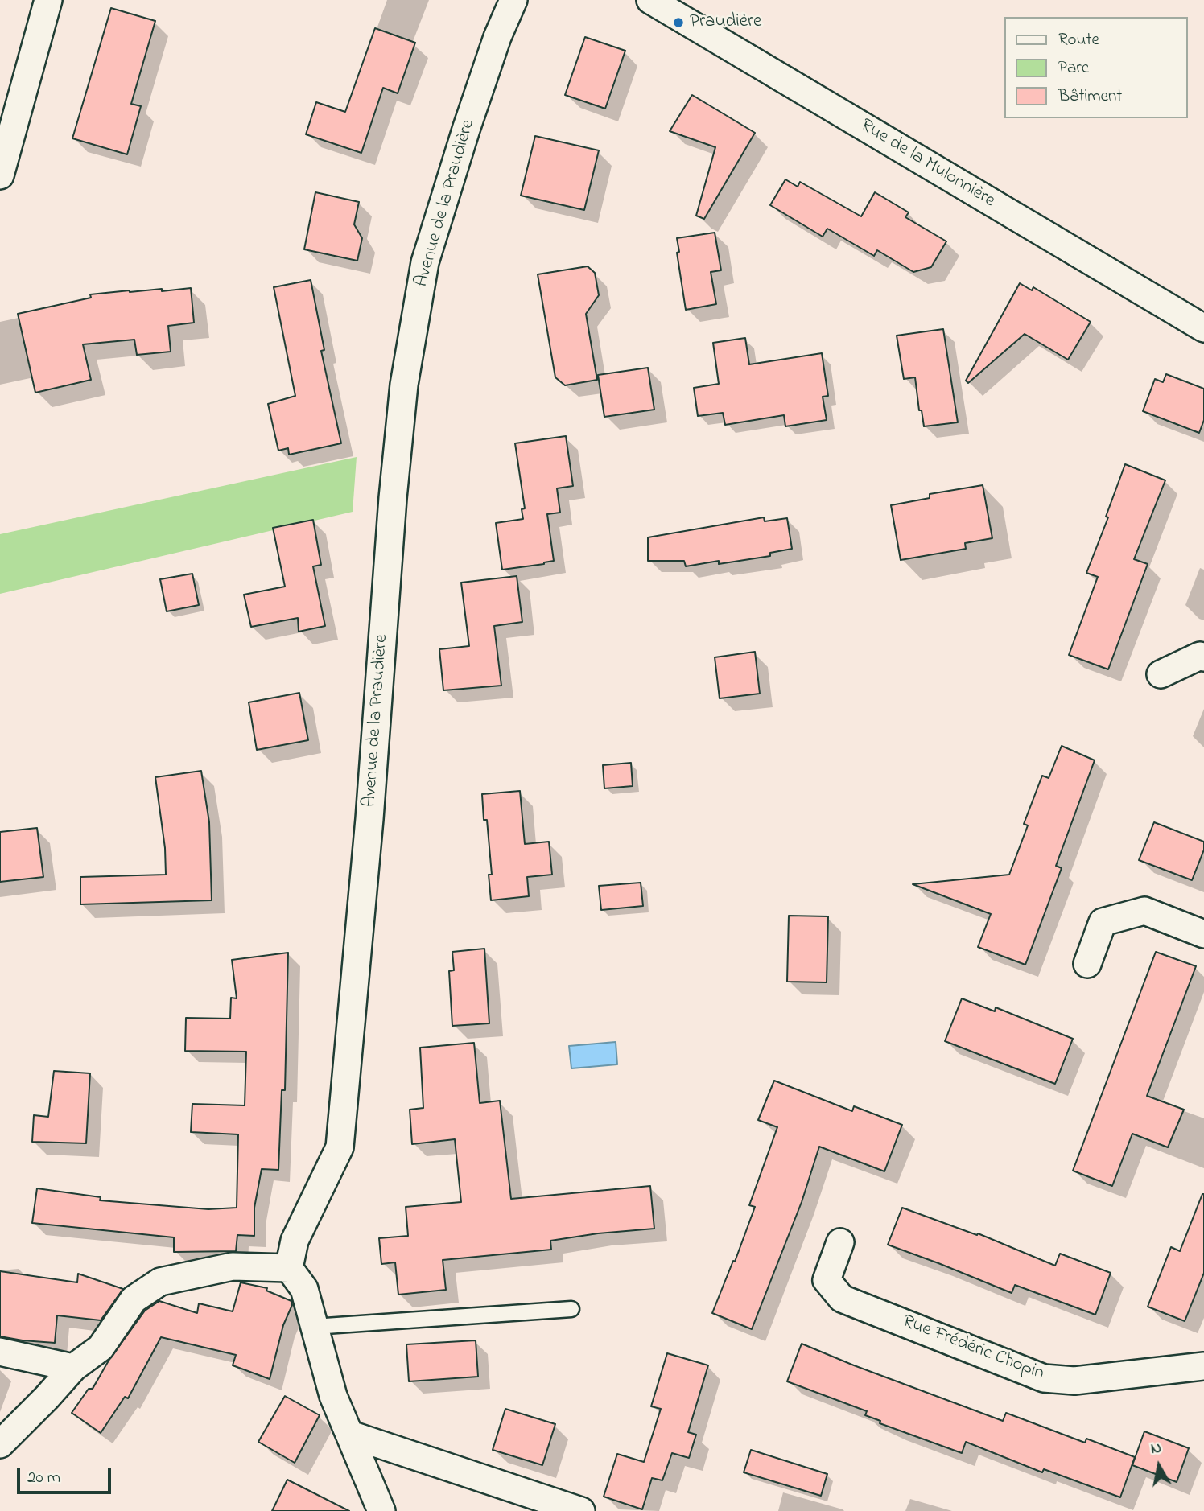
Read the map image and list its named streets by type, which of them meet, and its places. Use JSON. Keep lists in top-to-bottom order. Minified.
{"streets":{"street":["Rue de la Mulonnière","Avenue de la Praudière","Rue Frédéric Chopin"]},"places":["Praudière"],"legend":["Route","Parc","Bâtiment"],"scale_bar":"20 m","north":"top"}
